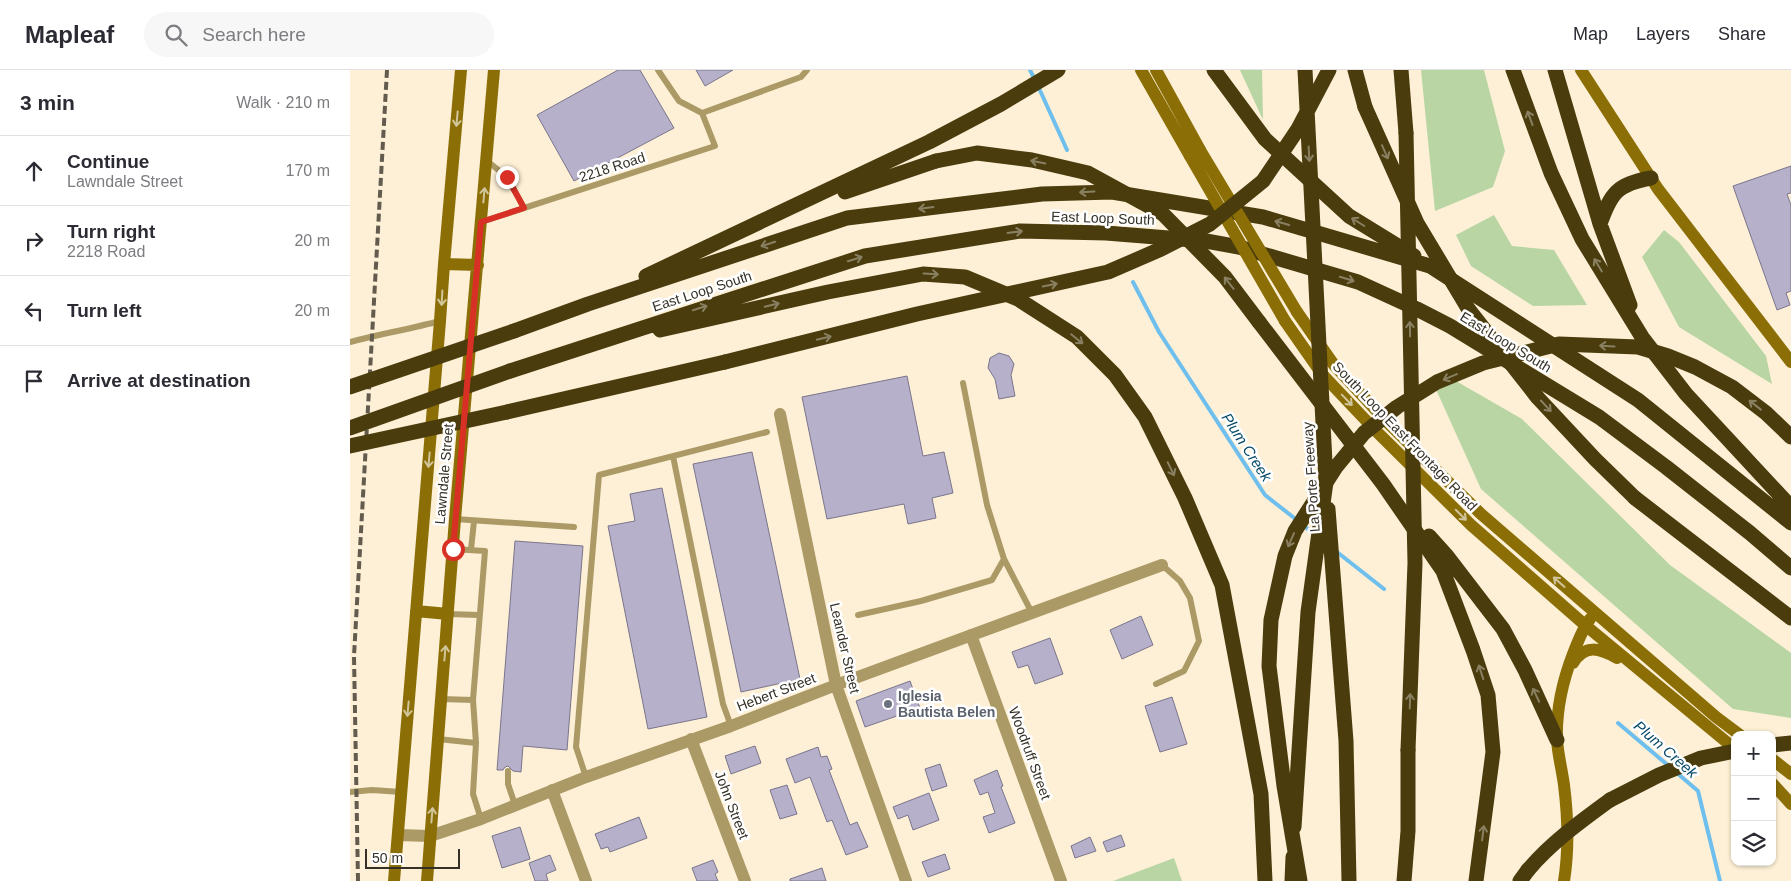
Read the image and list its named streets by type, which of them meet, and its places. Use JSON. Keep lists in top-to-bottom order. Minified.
{"streets":{"highway":["East Loop South","La Porte Freeway"],"main road":["South Loop East Frontage Road","Lawndale Street"],"street":["Leander Street","Hebert Street","Woodruff Street","John Street"],"lane":["2218 Road"]},"crossings":[["2218 Road","Lawndale Street"],["Lawndale Street","Hebert Street"],["Leander Street","Hebert Street"],["Hebert Street","Woodruff Street"],["Hebert Street","John Street"]],"water":["Plum Creek"],"places":["Iglesia Bautista Belen"],"scale_bar":"50 m","page":{"header":"Mapleaf","search":"Search here","nav":["Map","Layers","Share"],"heading":["3 min","Walk · 210 m"],"list":[["Continue","Lawndale Street","170 m"],["Turn right","2218 Road","20 m"],["Turn left","20 m"],"Arrive at destination"],"map_buttons":["+","−"],"scale":"50 m"}}
